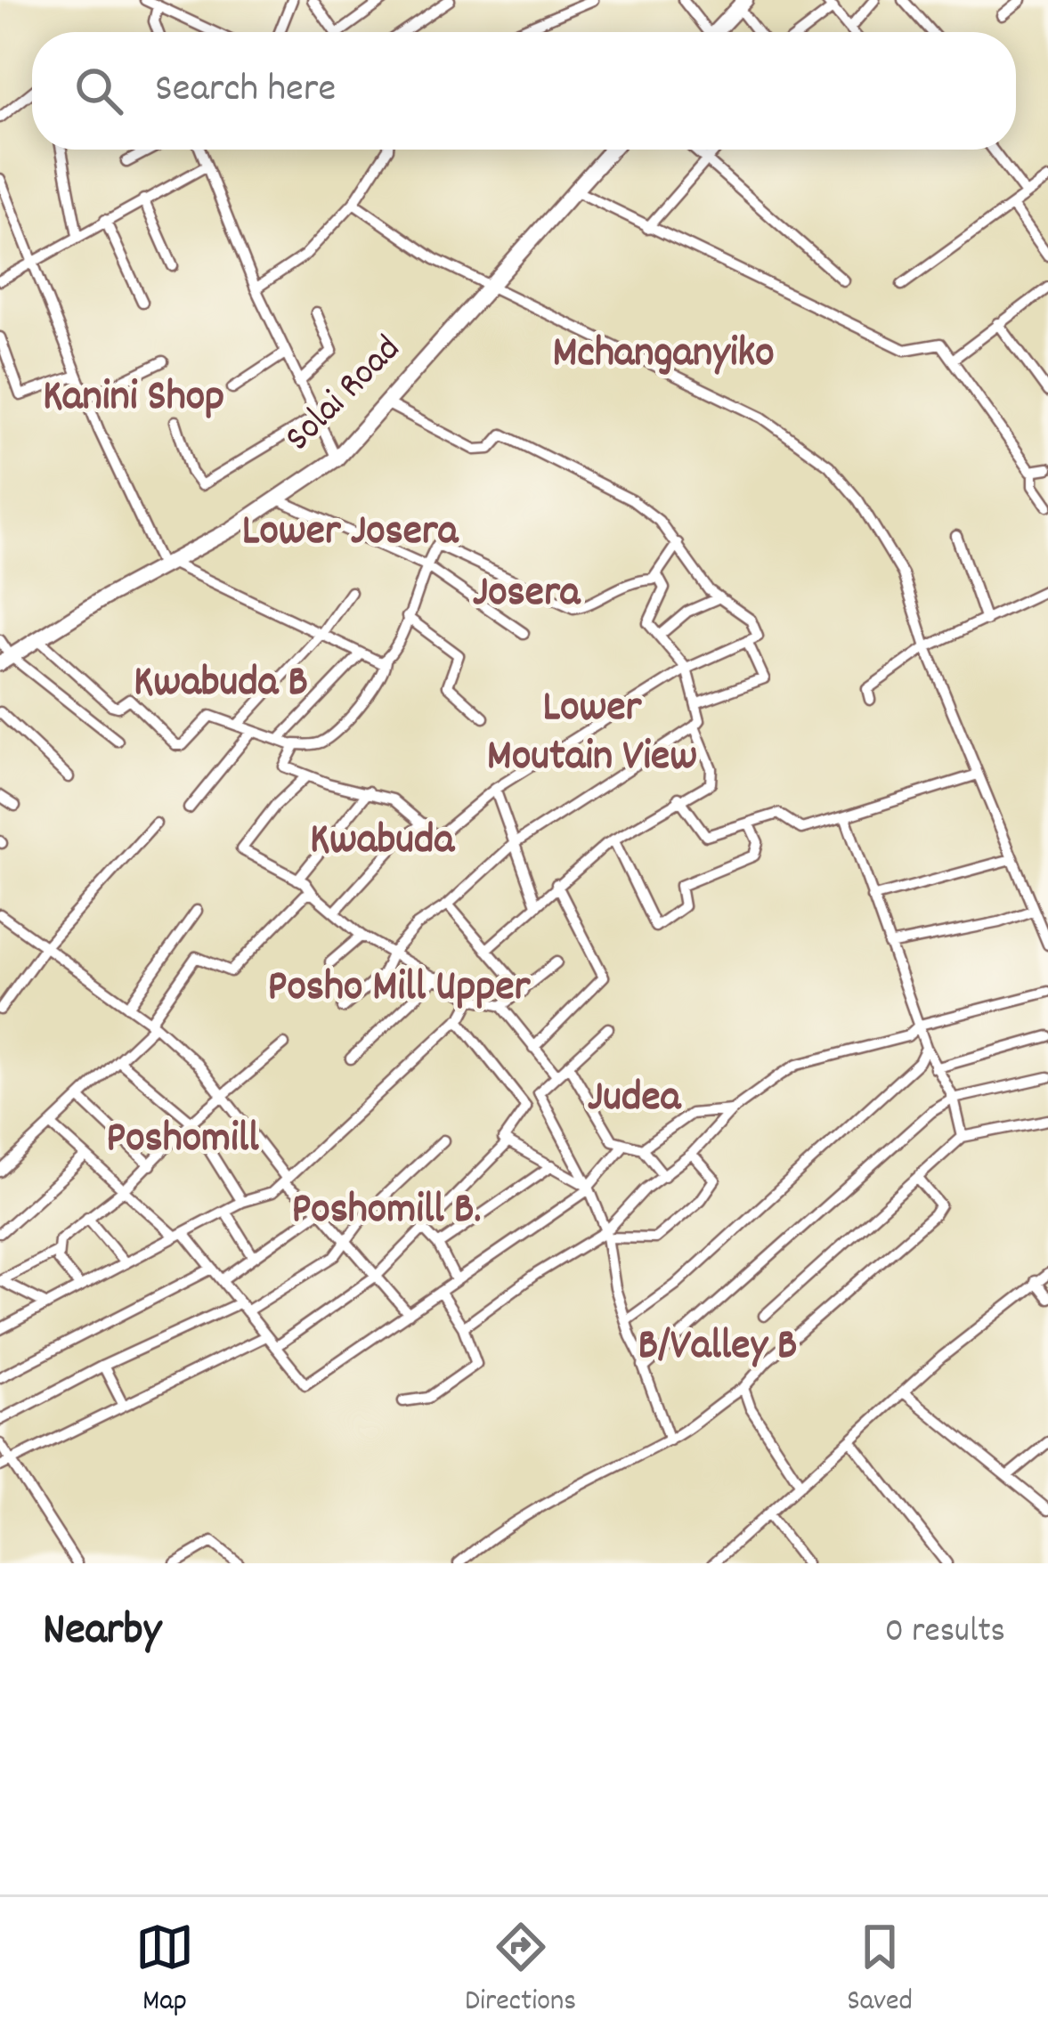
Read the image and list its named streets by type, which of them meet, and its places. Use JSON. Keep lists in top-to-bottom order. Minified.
{"streets":{"highway":["Solai Road"]},"districts":["Mchanganyiko","Kanini Shop","Lower Josera","Josera","Kwabuda B","Lower Moutain View","Kwabuda","Posho Mill Upper","Judea","Poshomill","Poshomill B.","B/Valley B"],"page":{"search":"Search here","heading":["Nearby","0 results"],"nav":["Map","Directions","Saved"]}}
